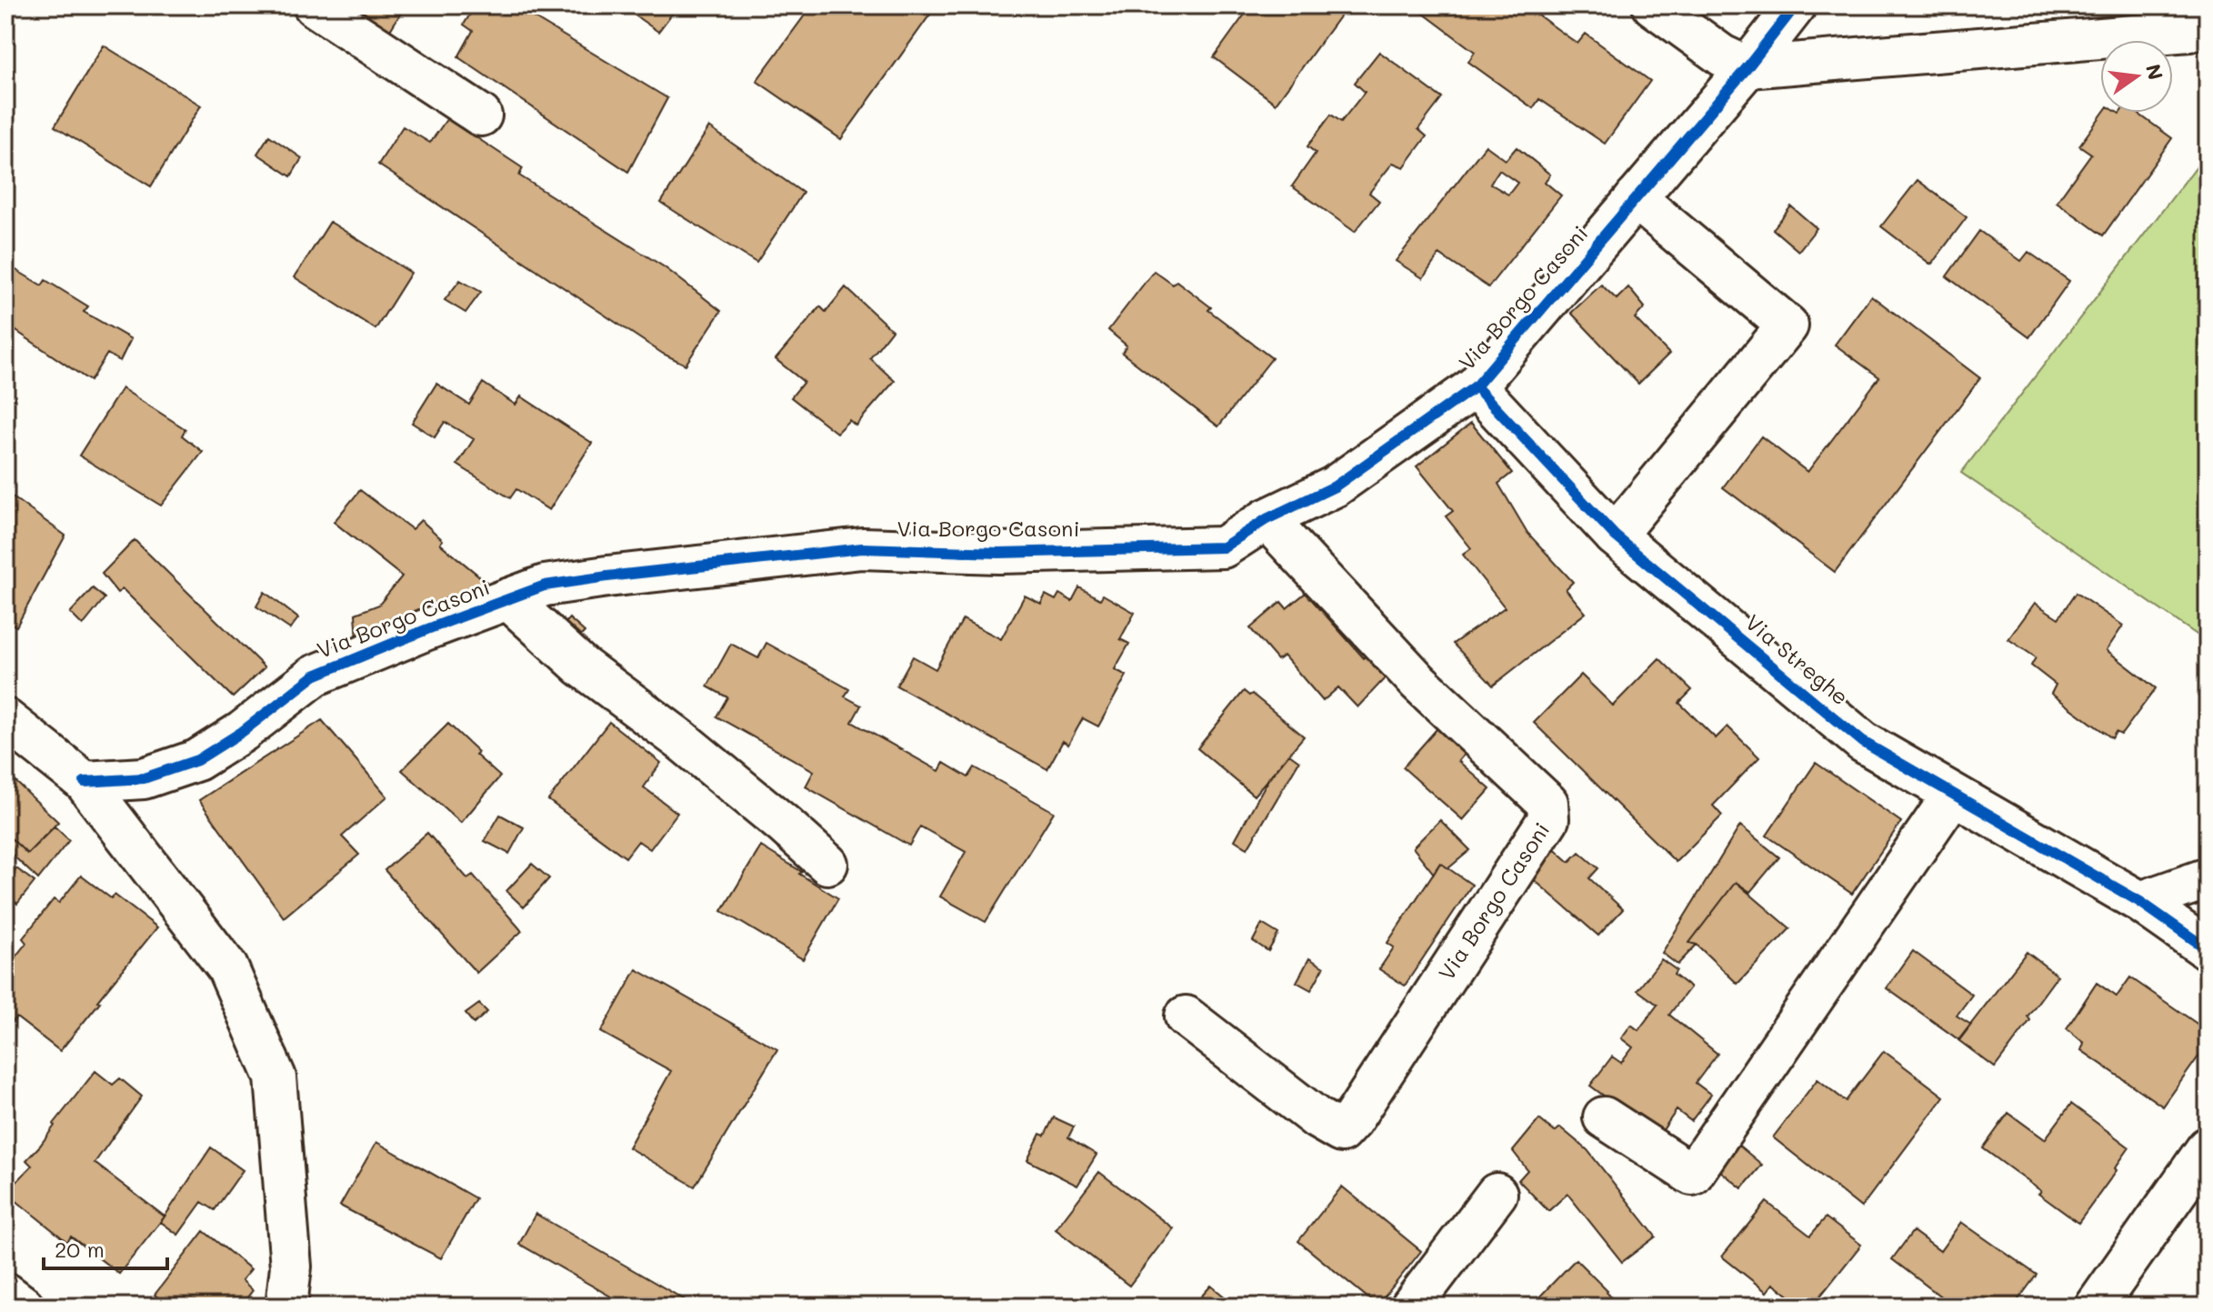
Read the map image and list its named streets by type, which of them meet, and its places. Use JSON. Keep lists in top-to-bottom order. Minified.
{"streets":{"street":["Via Borgo Casoni","Via Streghe"]},"crossings":[["Via Borgo Casoni","Via Streghe"]],"scale_bar":"20 m","north":"right"}
